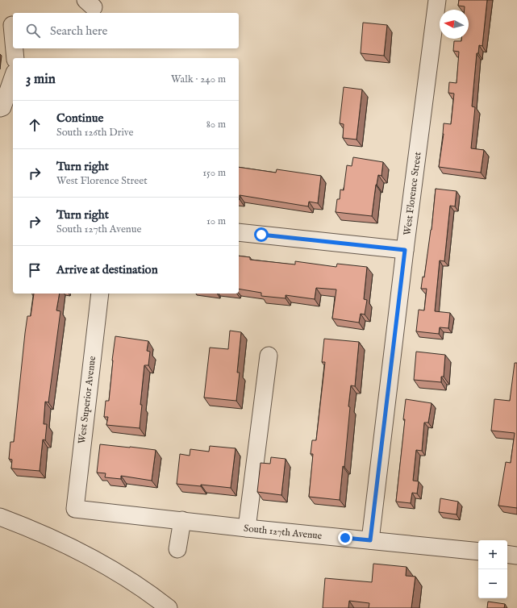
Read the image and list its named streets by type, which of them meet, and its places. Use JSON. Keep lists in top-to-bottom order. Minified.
{"streets":{"street":["West Florence Street","West Superior Avenue","South 127th Avenue"]},"crossings":[["West Florence Street","South 127th Avenue"],["West Superior Avenue","South 127th Avenue"]],"north":"left","page":{"search":"Search here","heading":["3 min","Walk · 240 m"],"list":[["Continue","South 126th Drive","80 m"],["Turn right","West Florence Street","150 m"],["Turn right","South 127th Avenue","10 m"],"Arrive at destination"],"map_buttons":["+","−"]}}
